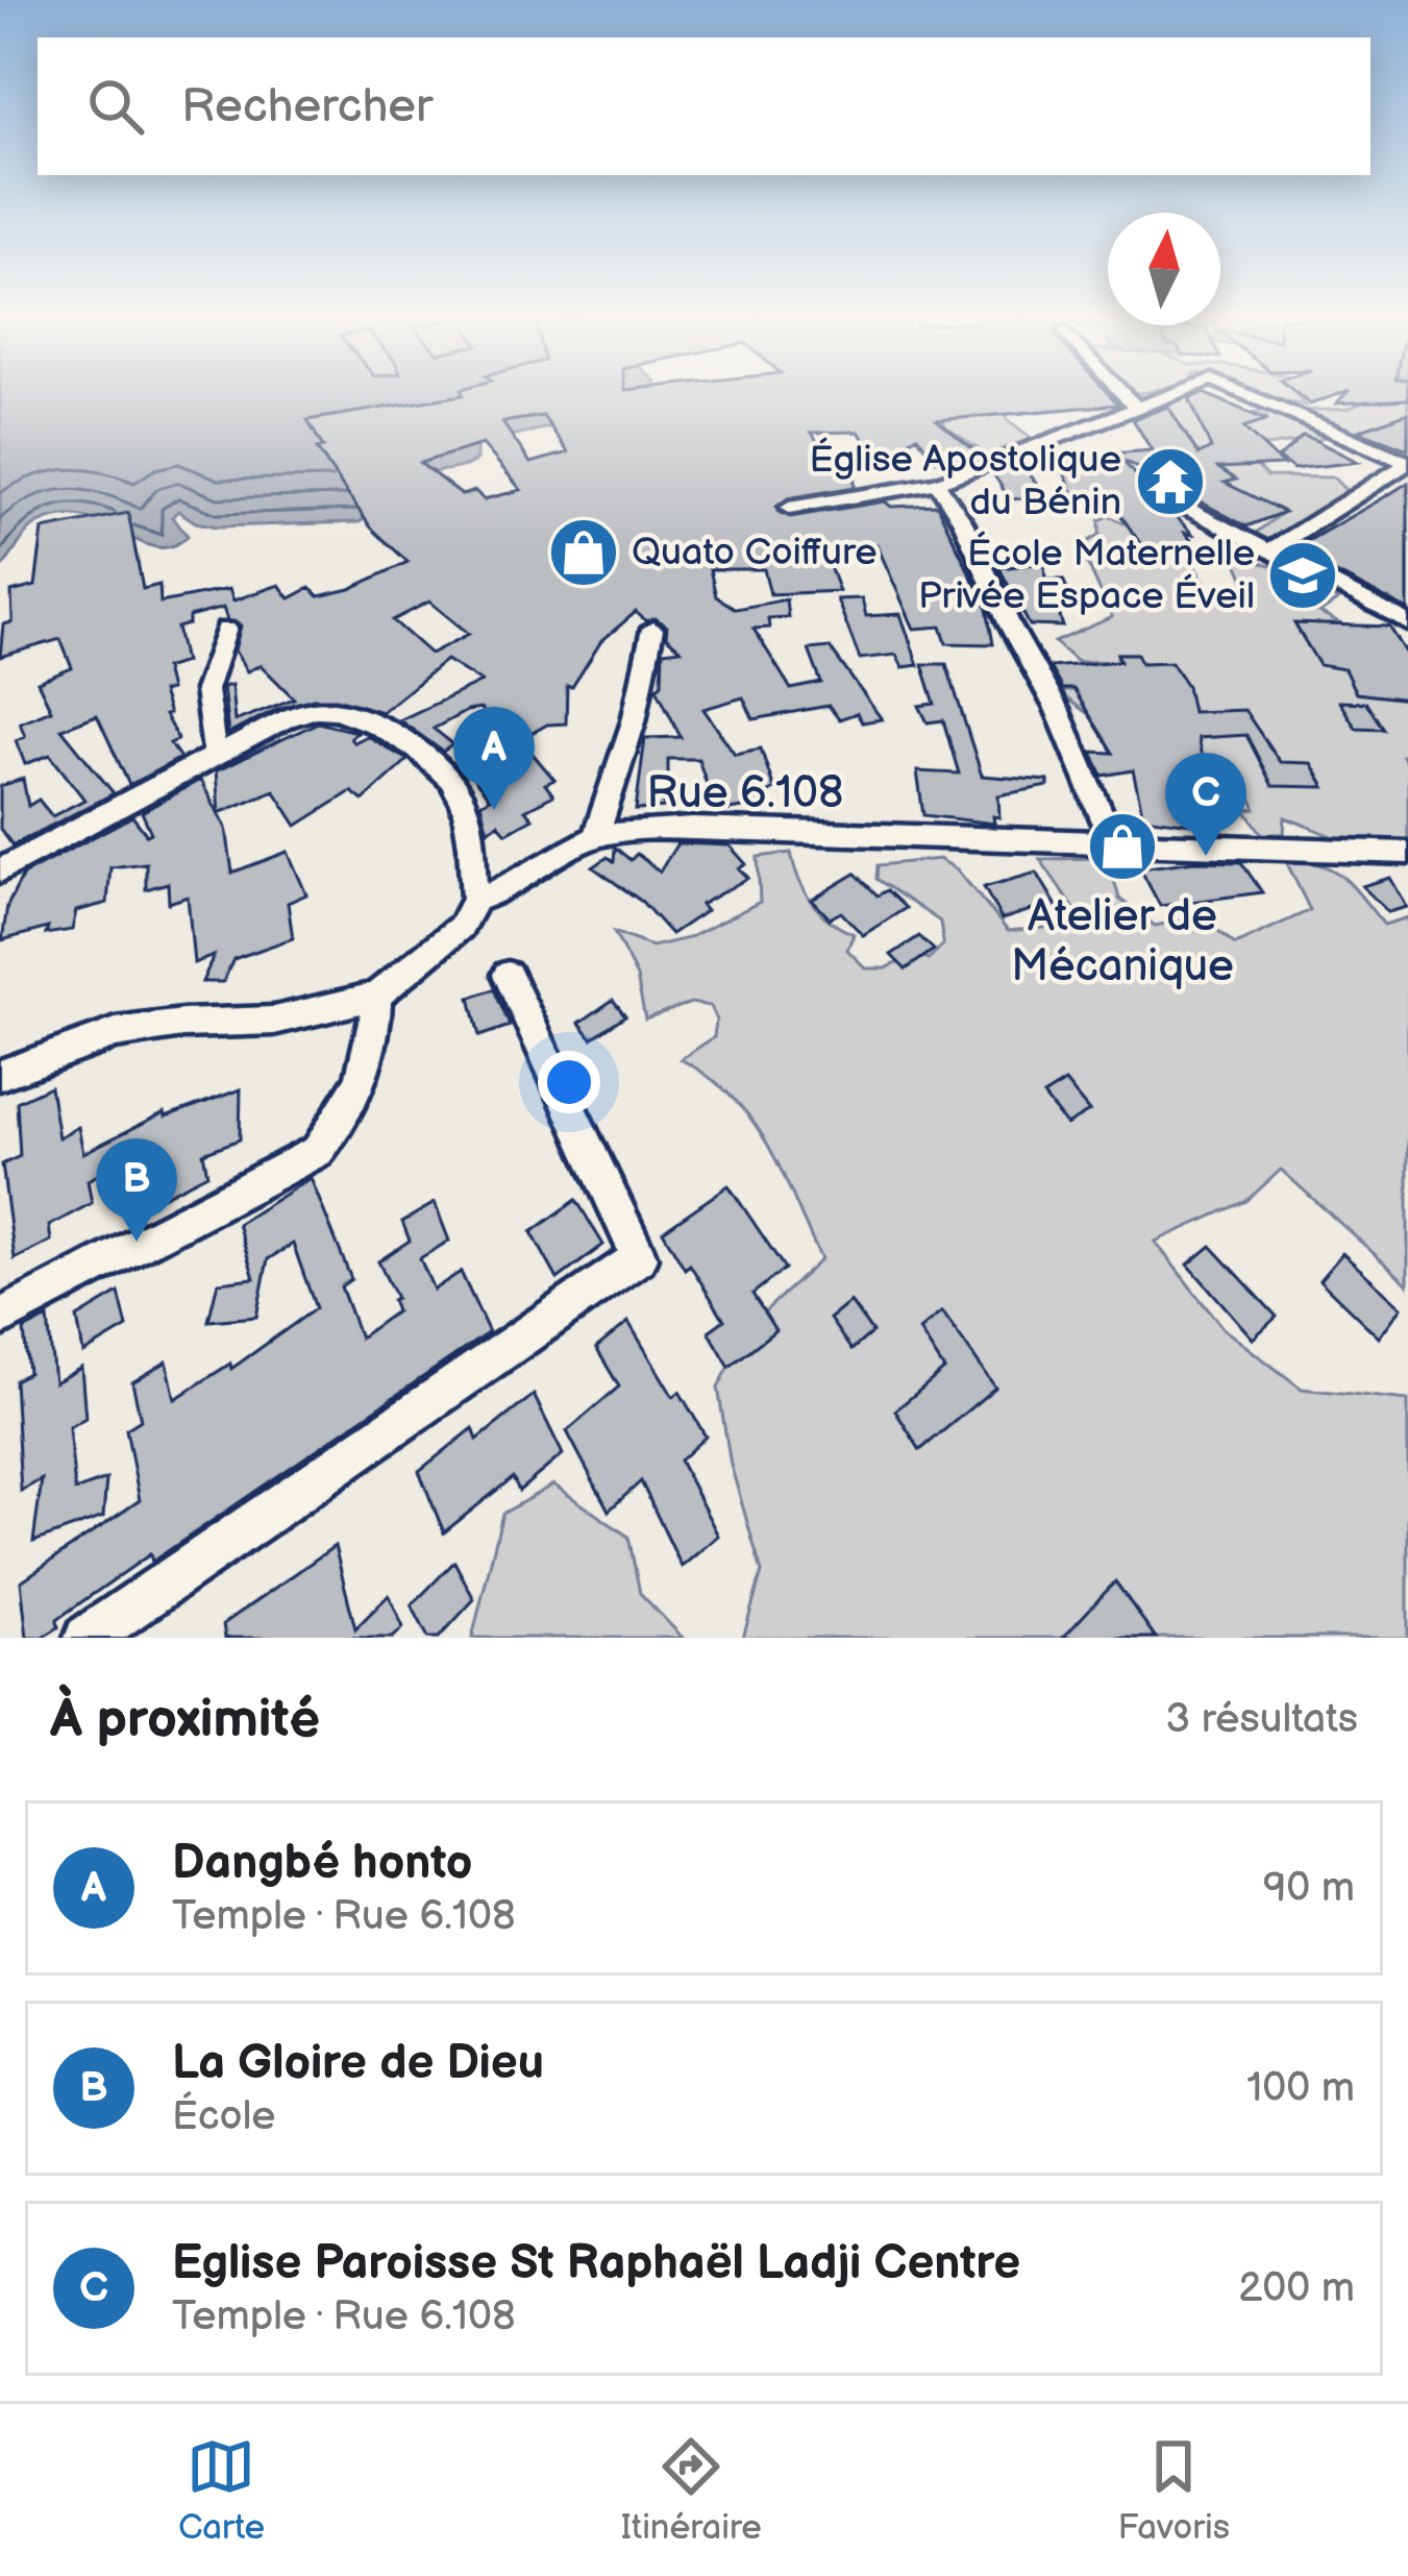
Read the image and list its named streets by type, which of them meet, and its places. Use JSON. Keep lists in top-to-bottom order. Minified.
{"streets":{"street":["Rue 6.108"]},"places":{"temple":["Église Apostolique du Bénin"],"shop":["Quato Coiffure","Atelier de Mécanique"],"school or university":["École Maternelle Privée Espace Éveil"]},"north":"top","page":{"search":"Rechercher","pins":["A","C","B"],"heading":["À proximité","3 résultats"],"list":[{"mark":"A","name":"Dangbé honto","note":"Temple · Rue 6.108","value":"90 m"},{"mark":"B","name":"La Gloire de Dieu","note":"École","value":"100 m"},{"mark":"C","name":"Eglise Paroisse St Raphaël Ladji Centre","note":"Temple · Rue 6.108","value":"200 m"}],"nav":["Carte","Itinéraire","Favoris"]}}
